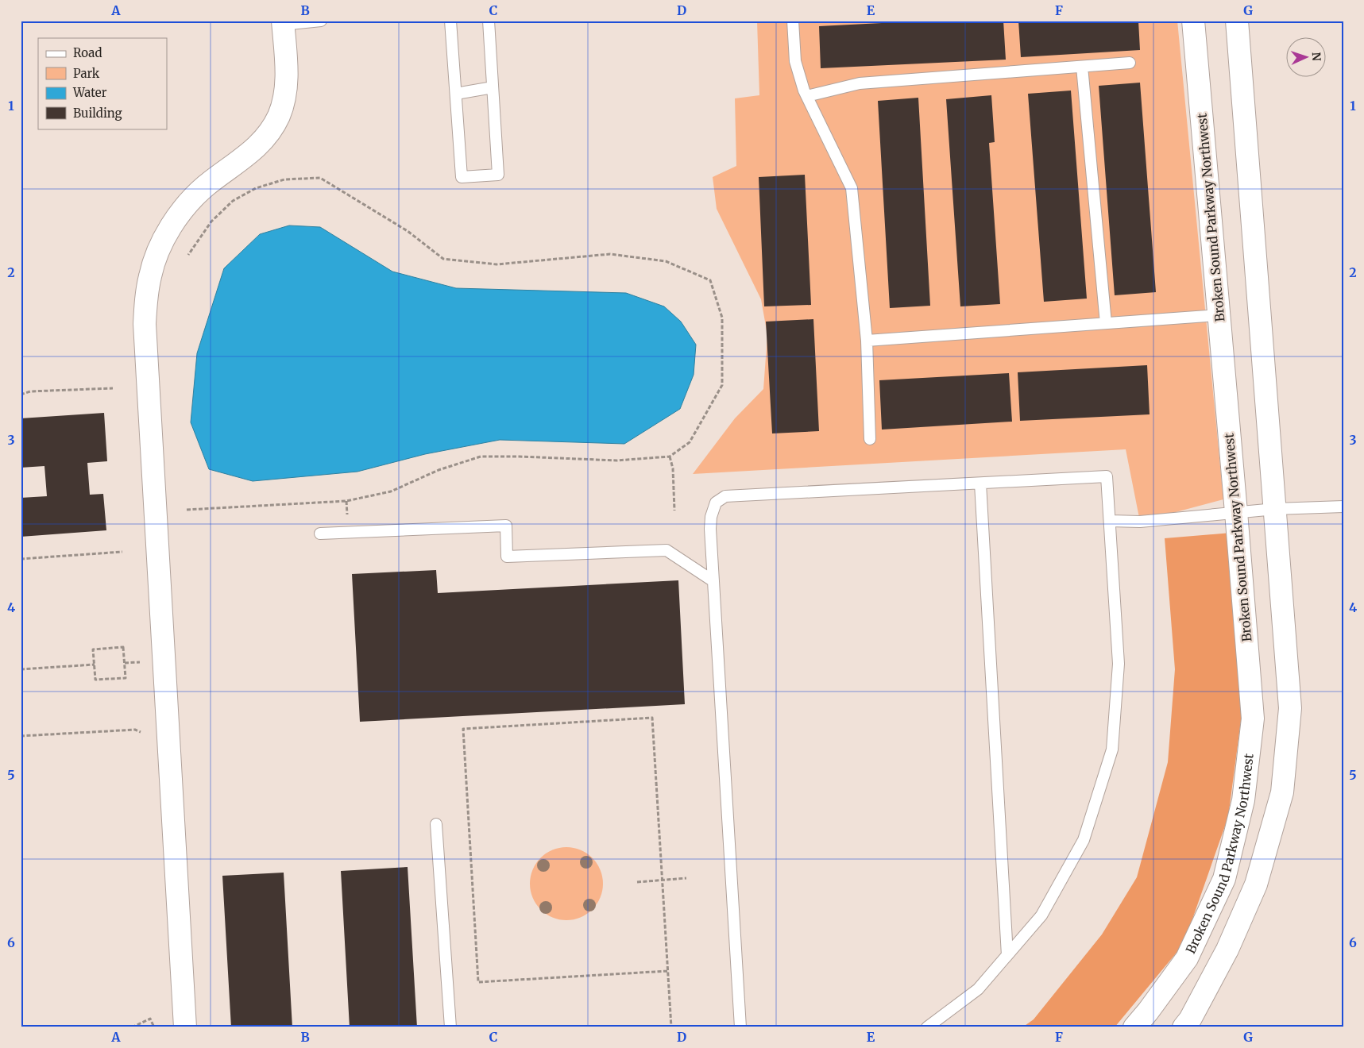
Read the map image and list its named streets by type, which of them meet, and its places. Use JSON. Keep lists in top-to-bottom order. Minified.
{"streets":{"street":["Broken Sound Parkway Northwest"]},"legend":["Road","Park","Water","Building"],"north":"right","grid":{"columns":["A","B","C","D","E","F","G"],"rows":["1","2","3","4","5","6"]}}
